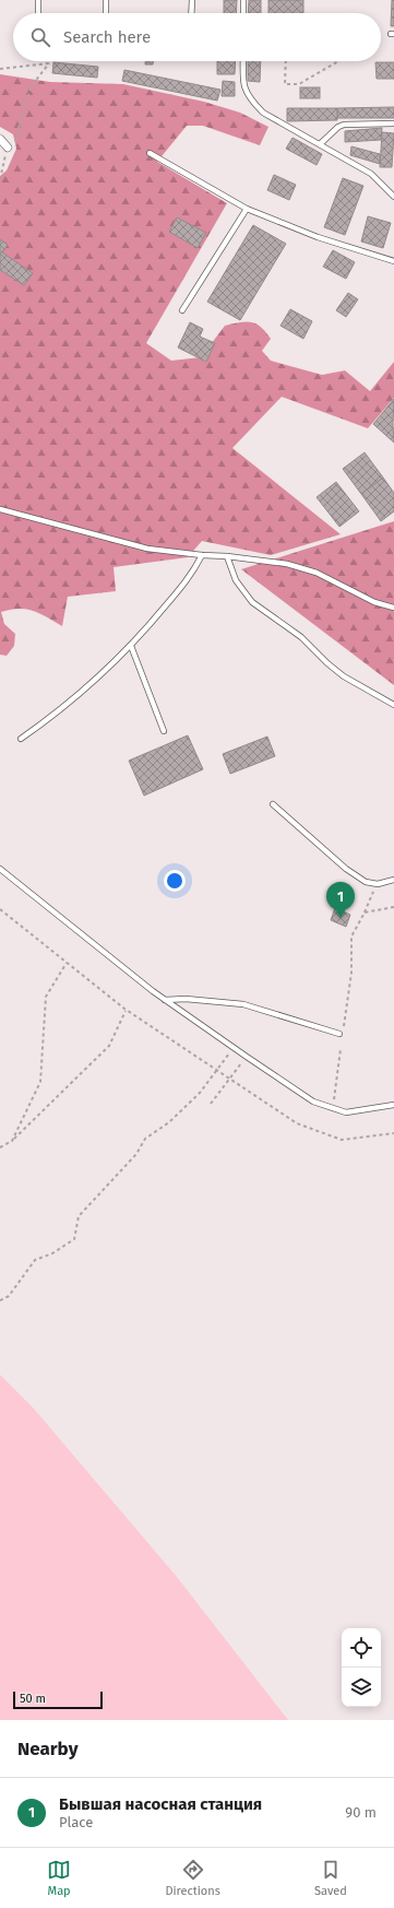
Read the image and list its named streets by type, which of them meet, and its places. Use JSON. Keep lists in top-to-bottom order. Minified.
{"scale_bar":"50 m","page":{"search":"Search here","pins":"1","scale":"50 m","heading":"Nearby","list":[{"mark":"1","name":"Бывшая насосная станция","note":"Place","value":"90 m"}],"nav":["Map","Directions","Saved"]}}
